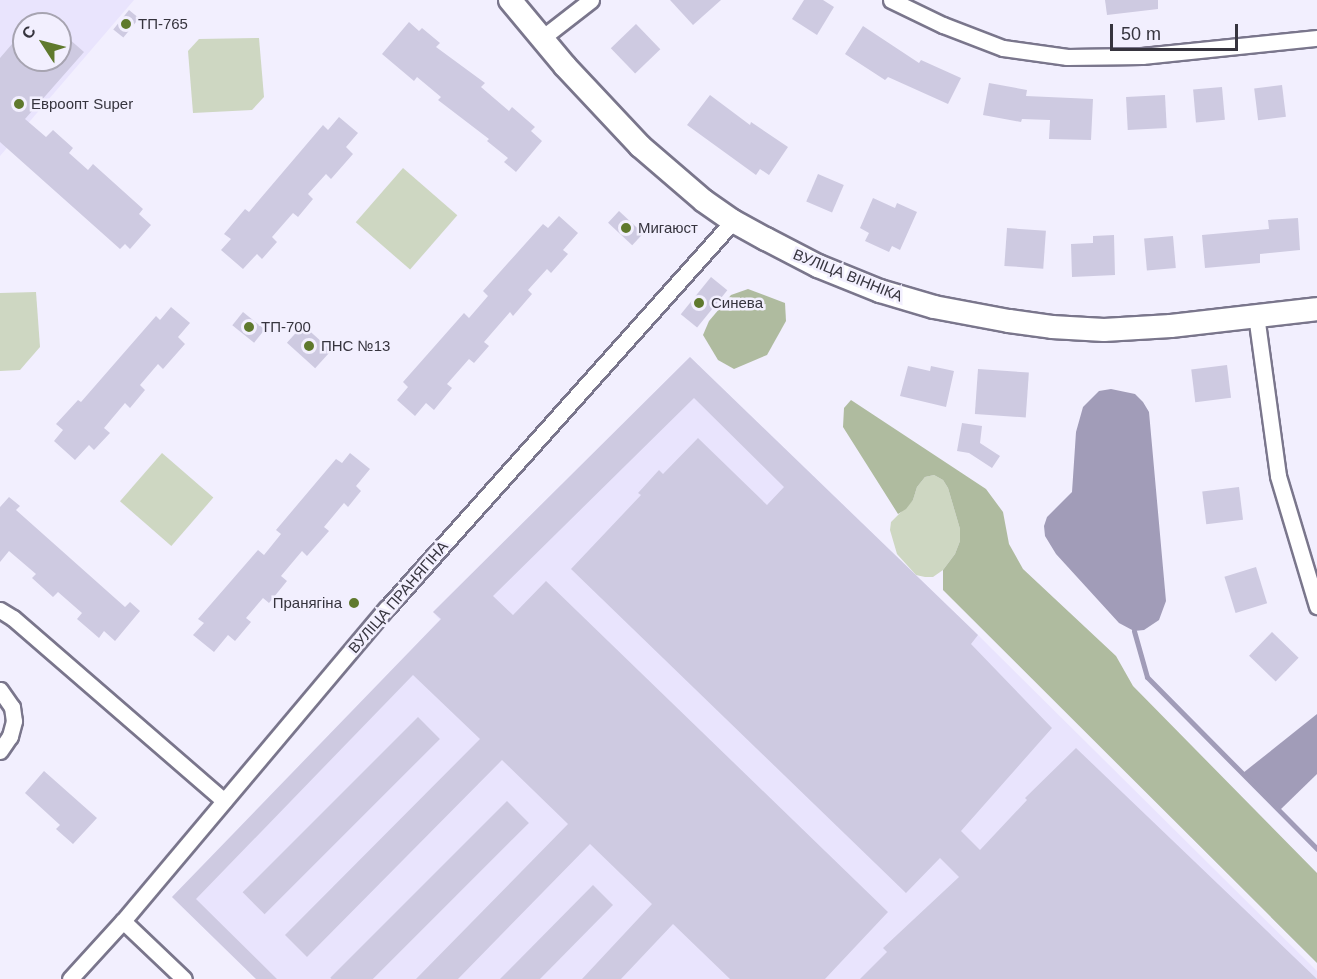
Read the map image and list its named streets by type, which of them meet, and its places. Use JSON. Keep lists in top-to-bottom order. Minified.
{"streets":{"street":["ВУЛІЦА ВІННІКА","ВУЛІЦА ПРАНЯГІНА"]},"crossings":[["ВУЛІЦА ВІННІКА","ВУЛІЦА ПРАНЯГІНА"]],"places":["ТП-765","Евроопт Super","Мигаюст","Синева","ТП-700","ПНС №13","Пранягіна"],"scale_bar":"50 m","north":"top left"}
